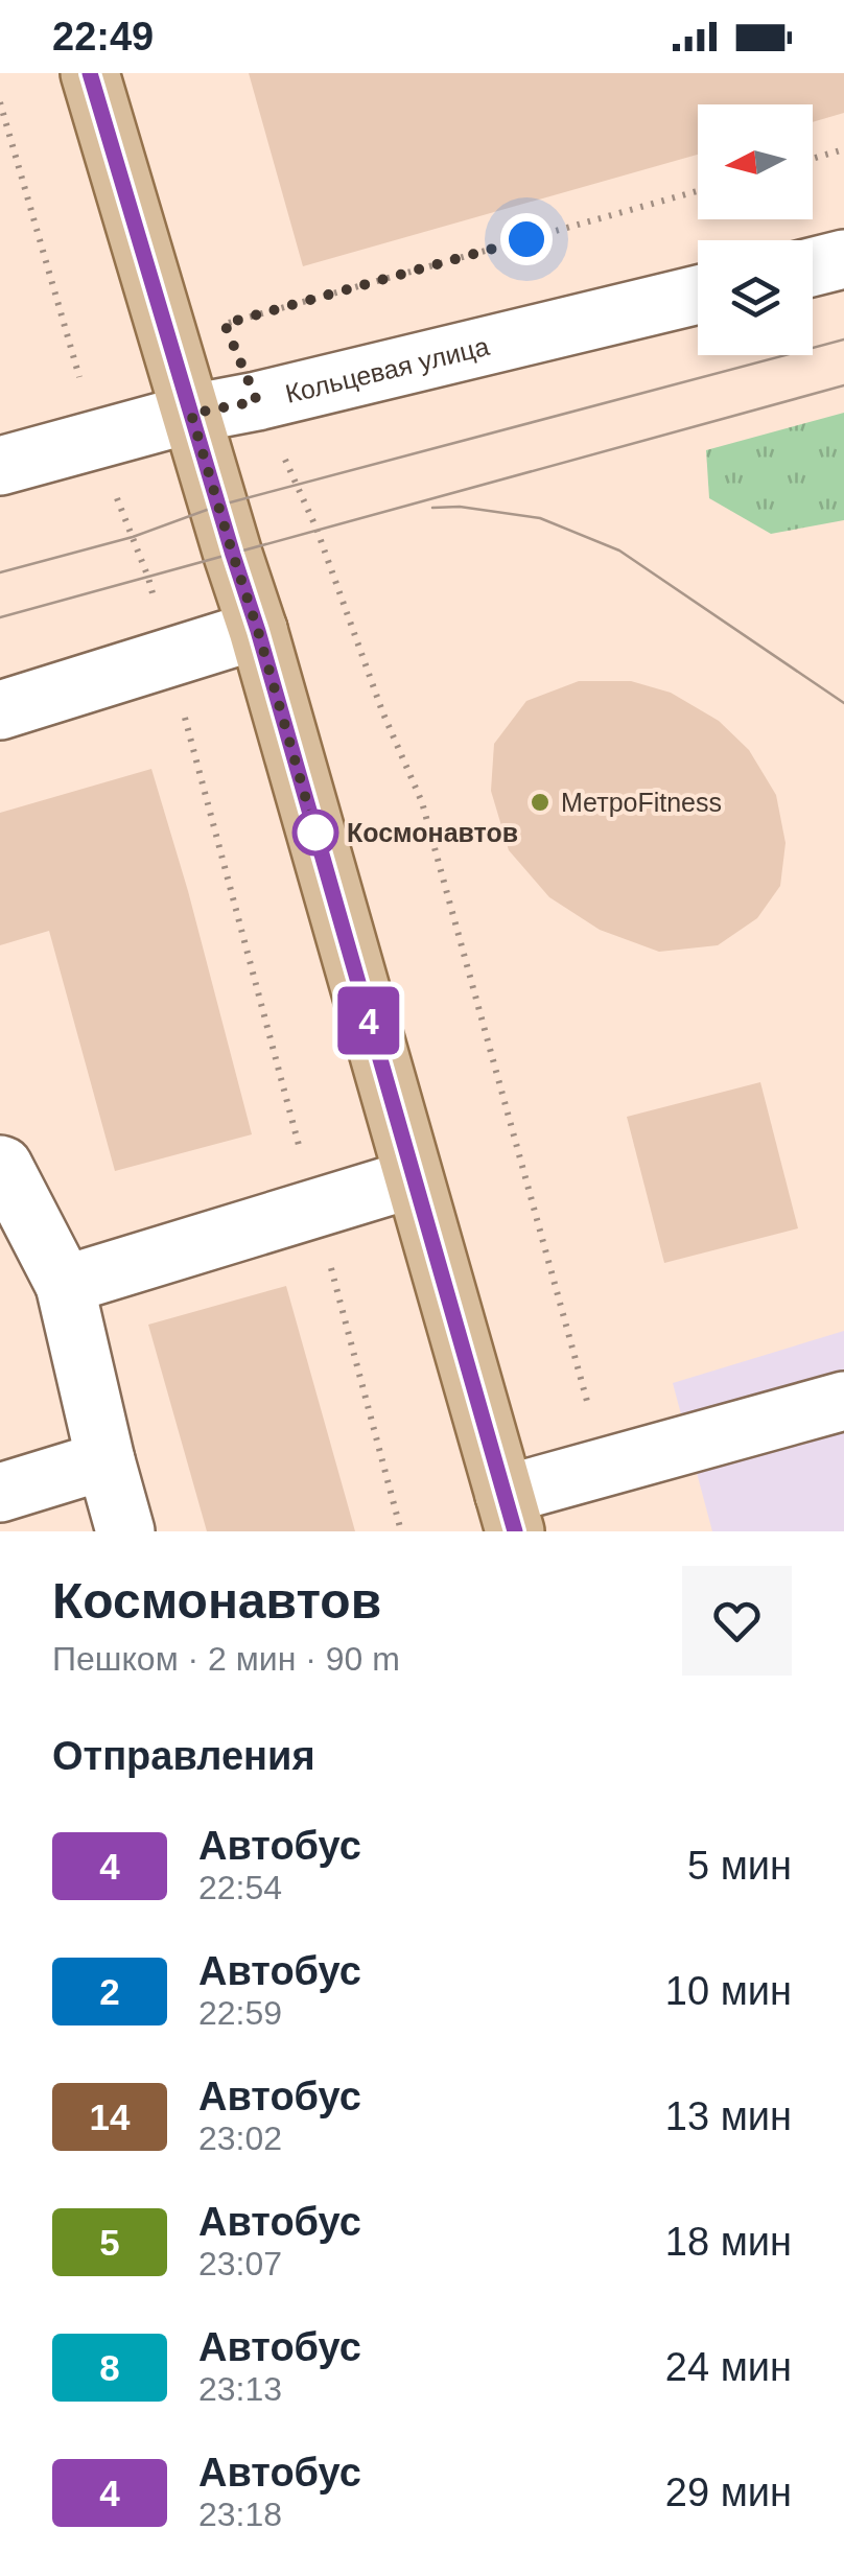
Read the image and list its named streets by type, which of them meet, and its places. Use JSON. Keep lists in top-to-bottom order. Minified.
{"streets":{"street":["Кольцевая улица"]},"places":["МетроFitness","Космонавтов"],"lines":["bus line 4"],"north":"left","page":{"status":"22:49","on_map":"4","heading":[["Космонавтов","Пешком · 2 мин · 90 m"],"Отправления"],"list":[{"mark":"4","name":"Автобус","note":"22:54","value":"5 мин"},{"mark":"2","name":"Автобус","note":"22:59","value":"10 мин"},{"mark":"14","name":"Автобус","note":"23:02","value":"13 мин"},{"mark":"5","name":"Автобус","note":"23:07","value":"18 мин"},{"mark":"8","name":"Автобус","note":"23:13","value":"24 мин"},{"mark":"4","name":"Автобус","note":"23:18","value":"29 мин"}]}}
